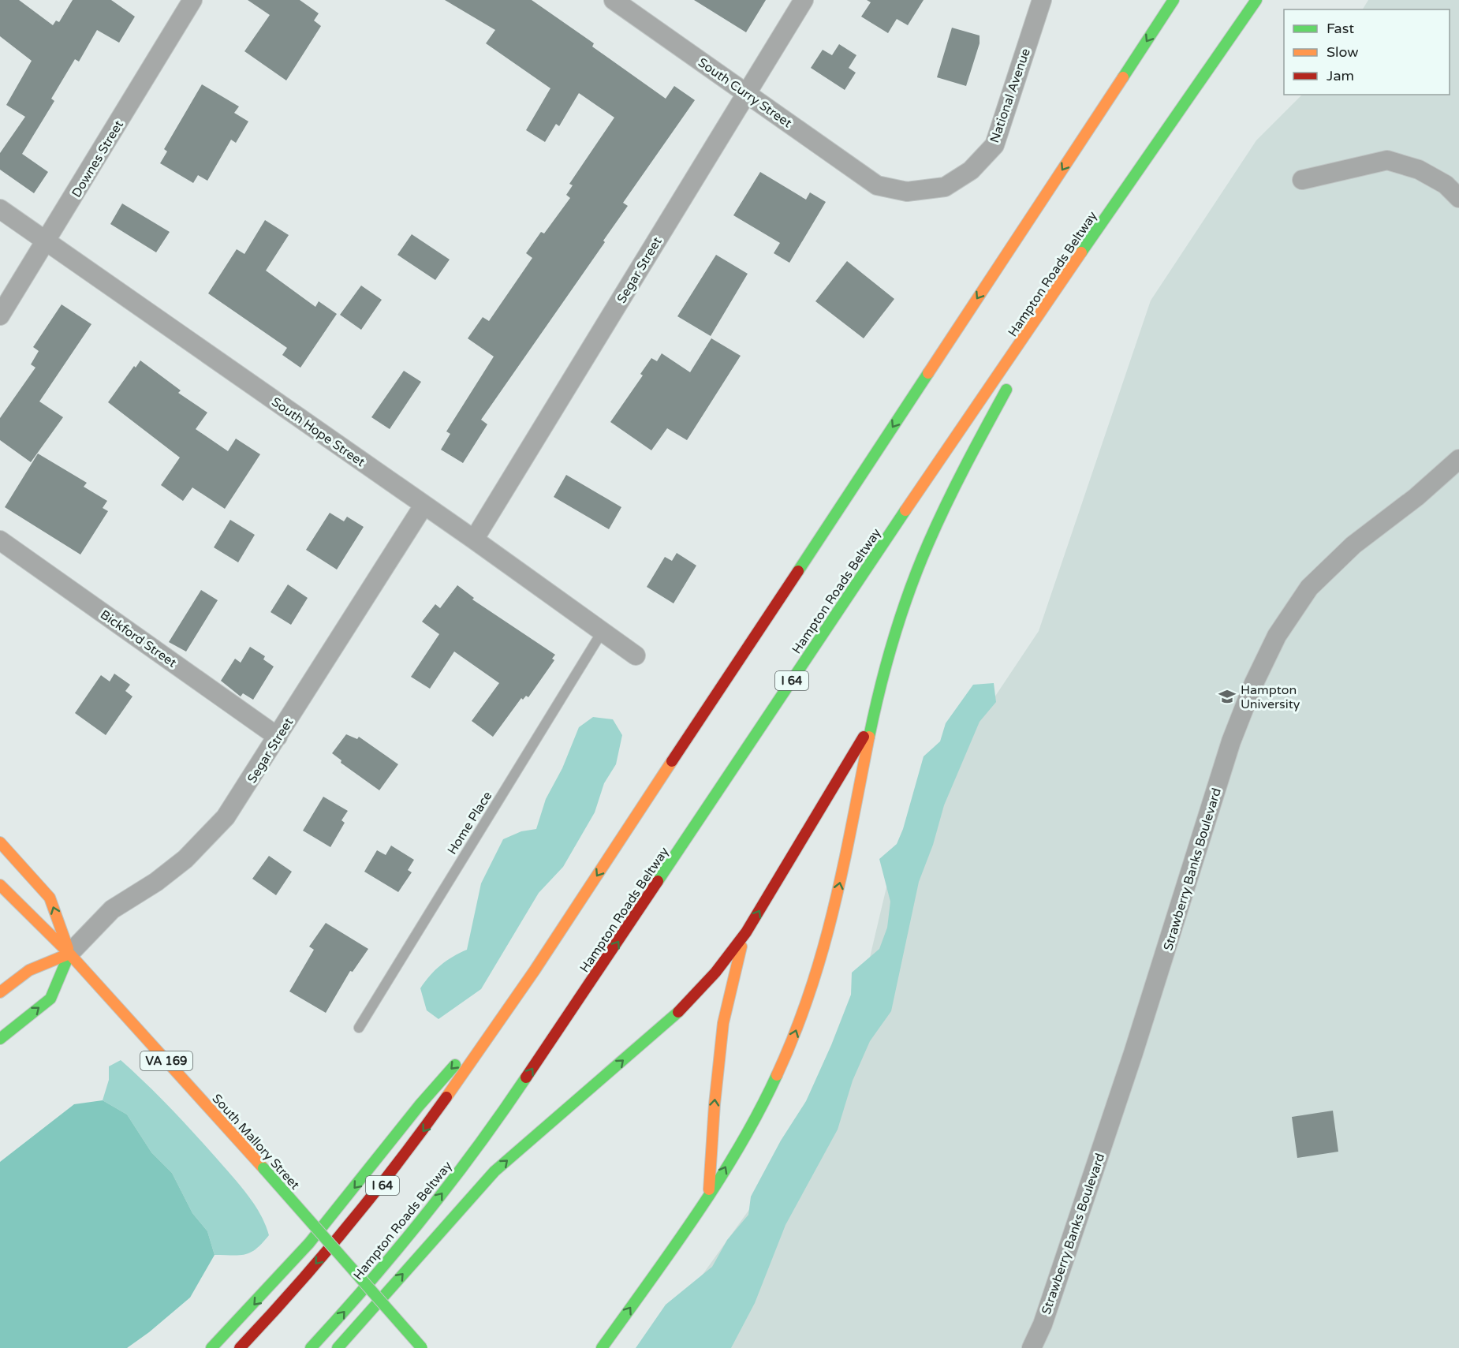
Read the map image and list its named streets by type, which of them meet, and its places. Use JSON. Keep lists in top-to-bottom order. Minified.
{"streets":{"main road":["Hampton Roads Beltway","I 64","VA 169","South Mallory Street"],"street":["South Curry Street","National Avenue","Downes Street","Segar Street","South Hope Street","Bickford Street","Strawberry Banks Boulevard"],"lane":["Home Place"]},"crossings":[["South Curry Street","National Avenue"],["South Curry Street","Segar Street"],["Downes Street","South Hope Street"],["Segar Street","South Hope Street"],["Segar Street","Bickford Street"],["Segar Street","South Mallory Street"],["South Hope Street","Home Place"]],"places":{"school or university":["Hampton University"]},"legend":["Fast","Slow","Jam"]}
